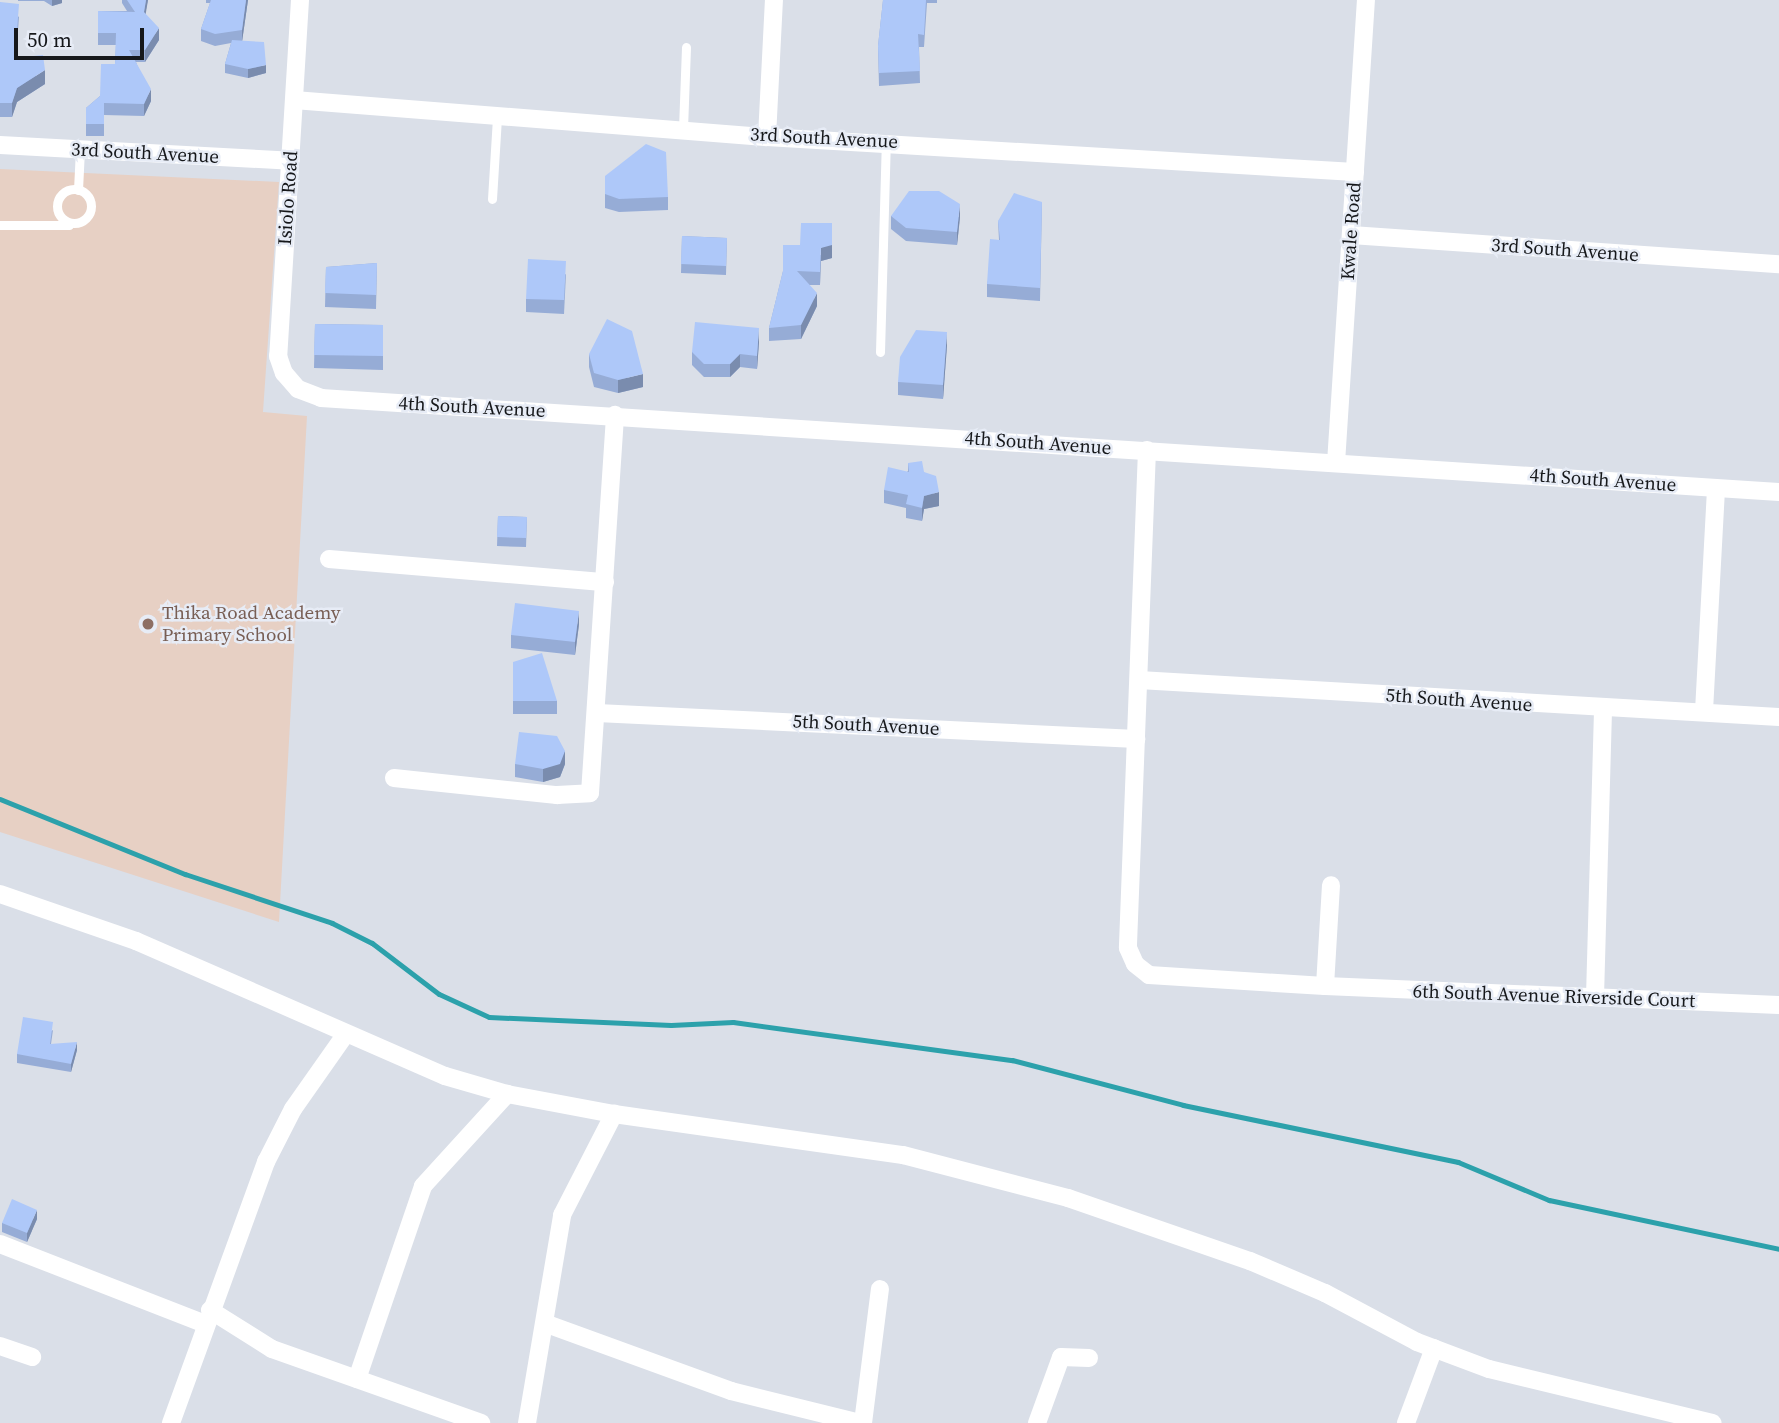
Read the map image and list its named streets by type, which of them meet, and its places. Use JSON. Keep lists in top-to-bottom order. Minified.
{"streets":{"street":["3rd South Avenue","Isiolo Road","Kwale Road","4th South Avenue","5th South Avenue","6th South Avenue Riverside Court"]},"crossings":[["3rd South Avenue","Isiolo Road"],["3rd South Avenue","Kwale Road"],["Isiolo Road","4th South Avenue"],["Kwale Road","4th South Avenue"],["4th South Avenue","6th South Avenue Riverside Court"],["5th South Avenue","6th South Avenue Riverside Court"]],"places":["Thika Road Academy Primary School"],"scale_bar":"50 m"}
